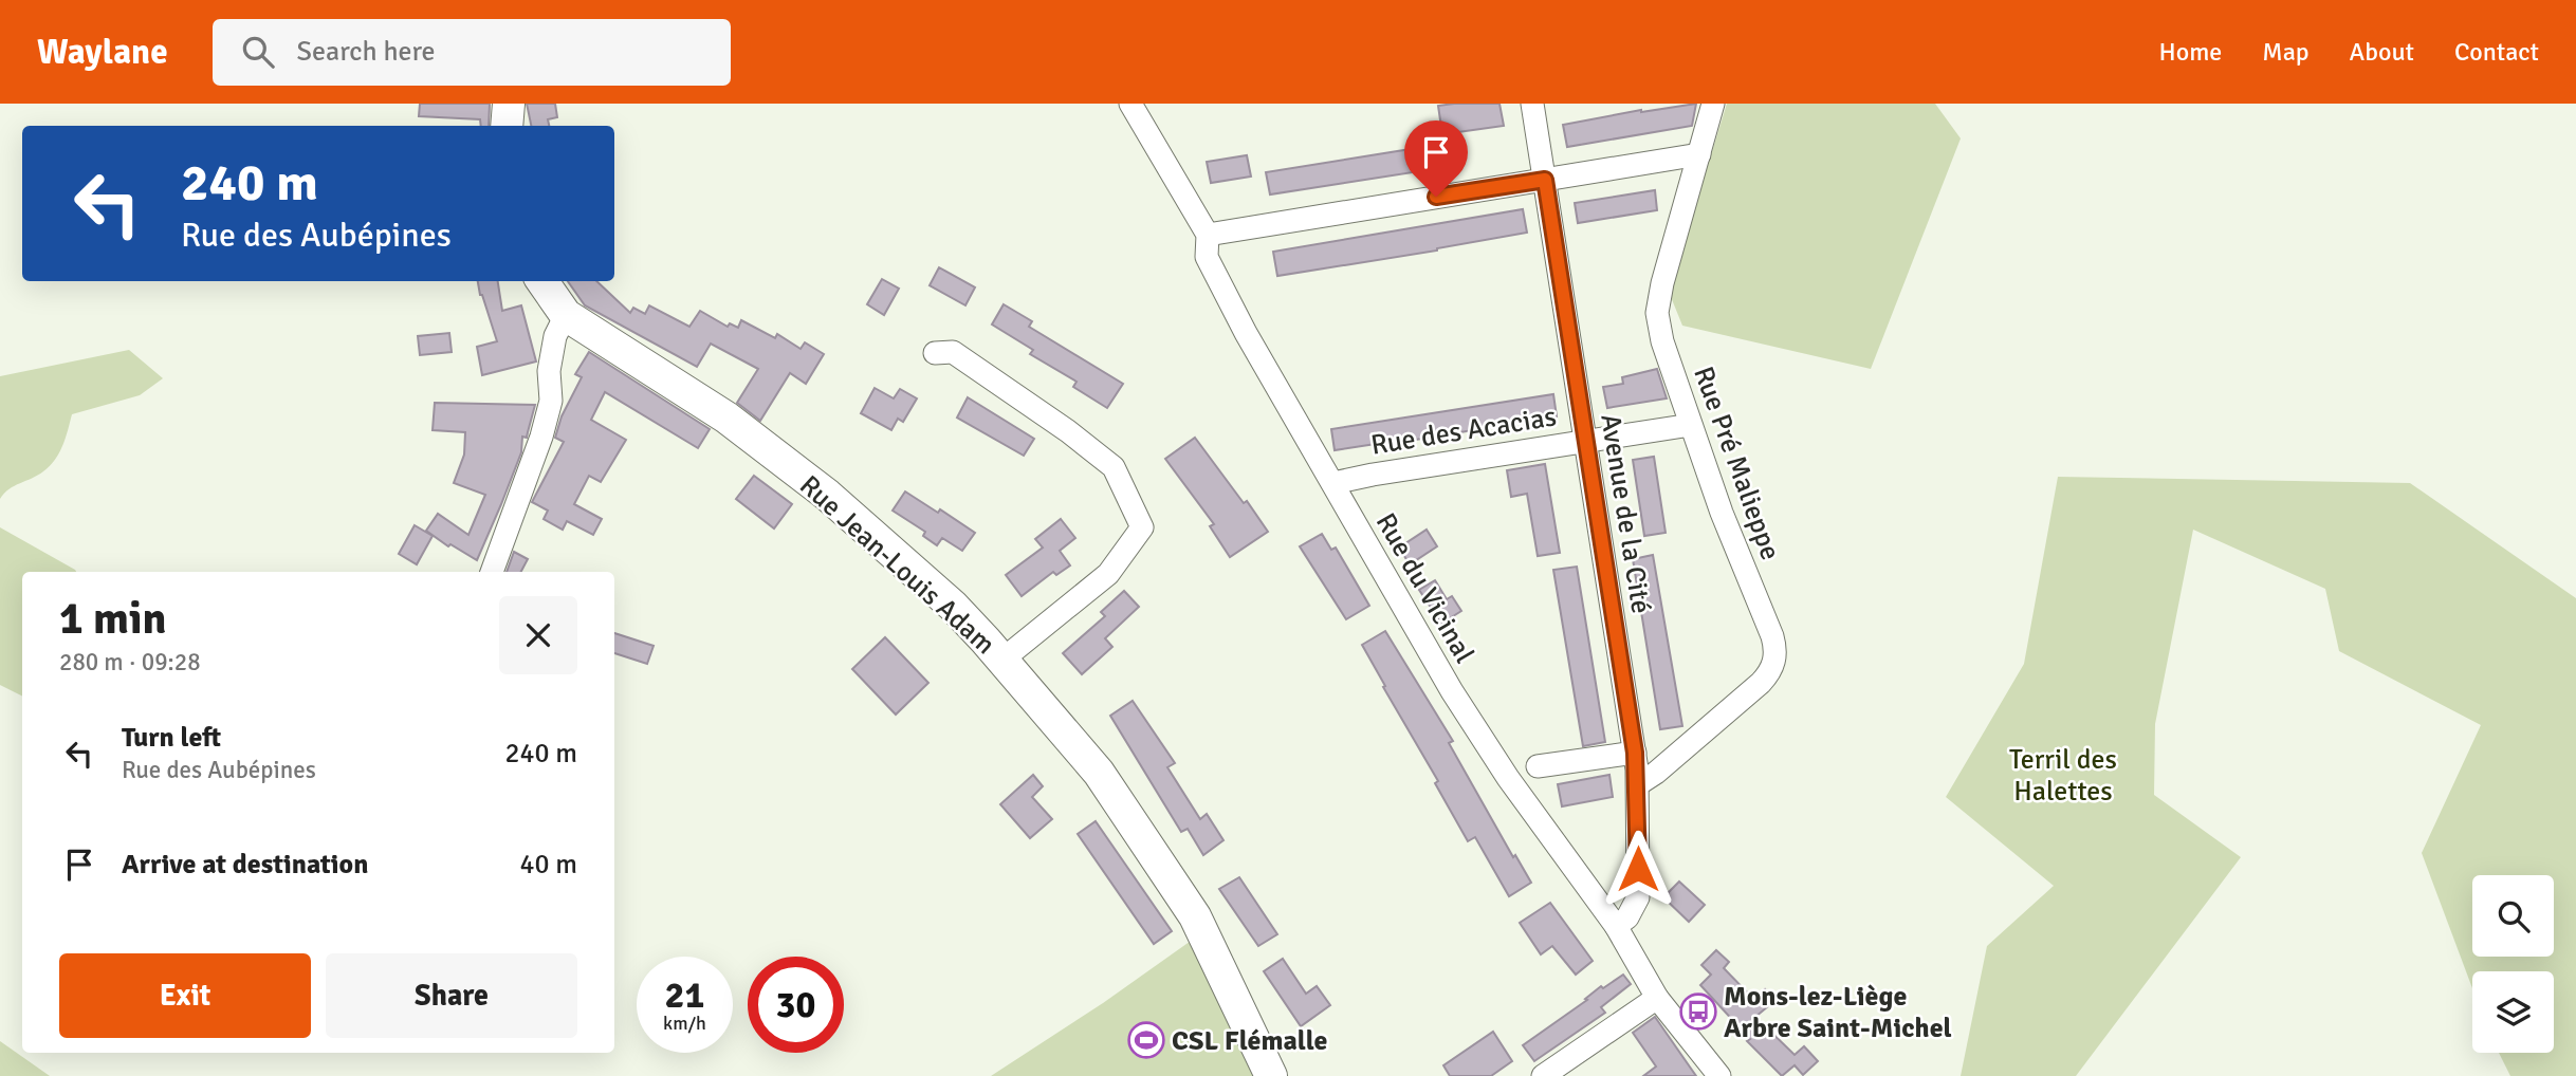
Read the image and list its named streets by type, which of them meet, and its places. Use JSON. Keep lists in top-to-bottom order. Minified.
{"streets":{"street":["Rue des Acacias","Rue Pré Malieppe","Avenue de la Cité","Rue Jean-Louis Adam","Rue du Vicinal"]},"crossings":[["Rue des Acacias","Rue Pré Malieppe"],["Rue des Acacias","Avenue de la Cité"],["Rue des Acacias","Rue du Vicinal"],["Rue Pré Malieppe","Avenue de la Cité"],["Avenue de la Cité","Rue du Vicinal"]],"parks":["Terril des Halettes"],"places":{"bus stop":["Mons-lez-Liège Arbre Saint-Michel"],"sports":["CSL Flémalle"]},"page":{"header":"Waylane","search":"Search here","nav":["Home","Map","About","Contact"],"turn":["240 m","Rue des Aubépines"],"heading":["1 min","280 m · 09:28"],"list":[{"name":"Turn left","note":"Rue des Aubépines","value":"240 m"},{"name":"Arrive at destination","value":"40 m"}],"buttons":["Exit","Share"],"speed":"21 km/h","limit":"30"}}
